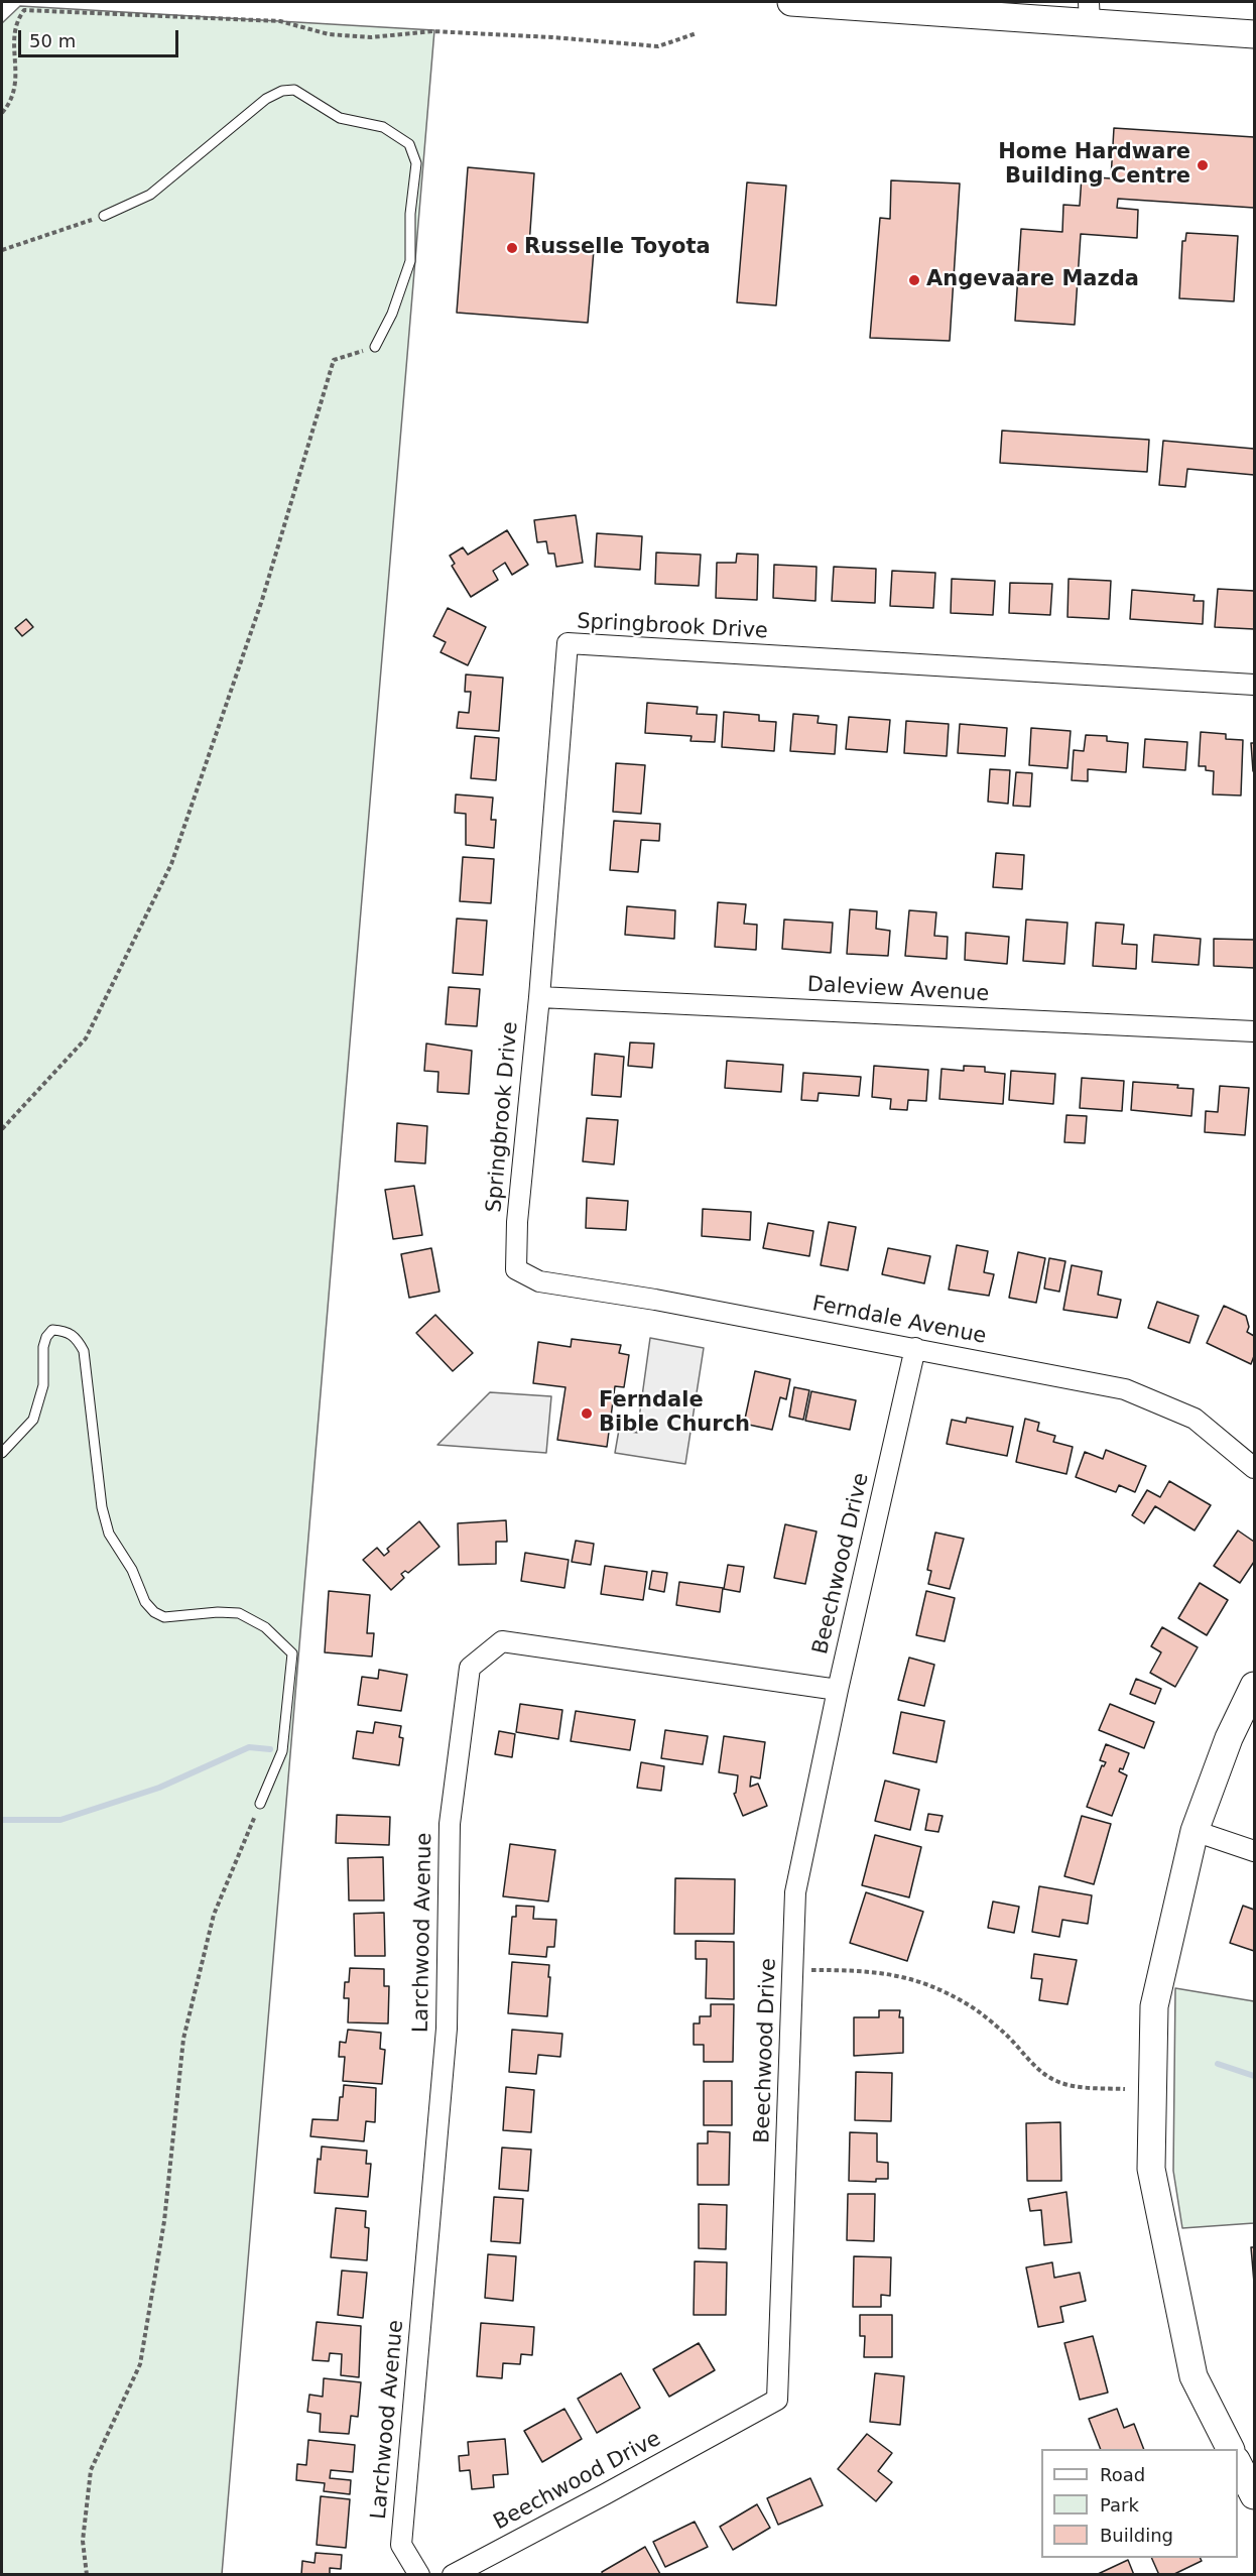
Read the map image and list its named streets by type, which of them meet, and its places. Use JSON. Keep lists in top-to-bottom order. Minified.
{"streets":{"street":["Springbrook Drive","Daleview Avenue","Ferndale Avenue","Beechwood Drive","Larchwood Avenue"]},"crossings":[["Springbrook Drive","Daleview Avenue"],["Springbrook Drive","Ferndale Avenue"],["Ferndale Avenue","Beechwood Drive"],["Beechwood Drive","Larchwood Avenue"]],"places":["Home Hardware Building Centre","Russelle Toyota","Angevaare Mazda","Ferndale Bible Church"],"legend":["Road","Park","Building"],"scale_bar":"50 m"}
